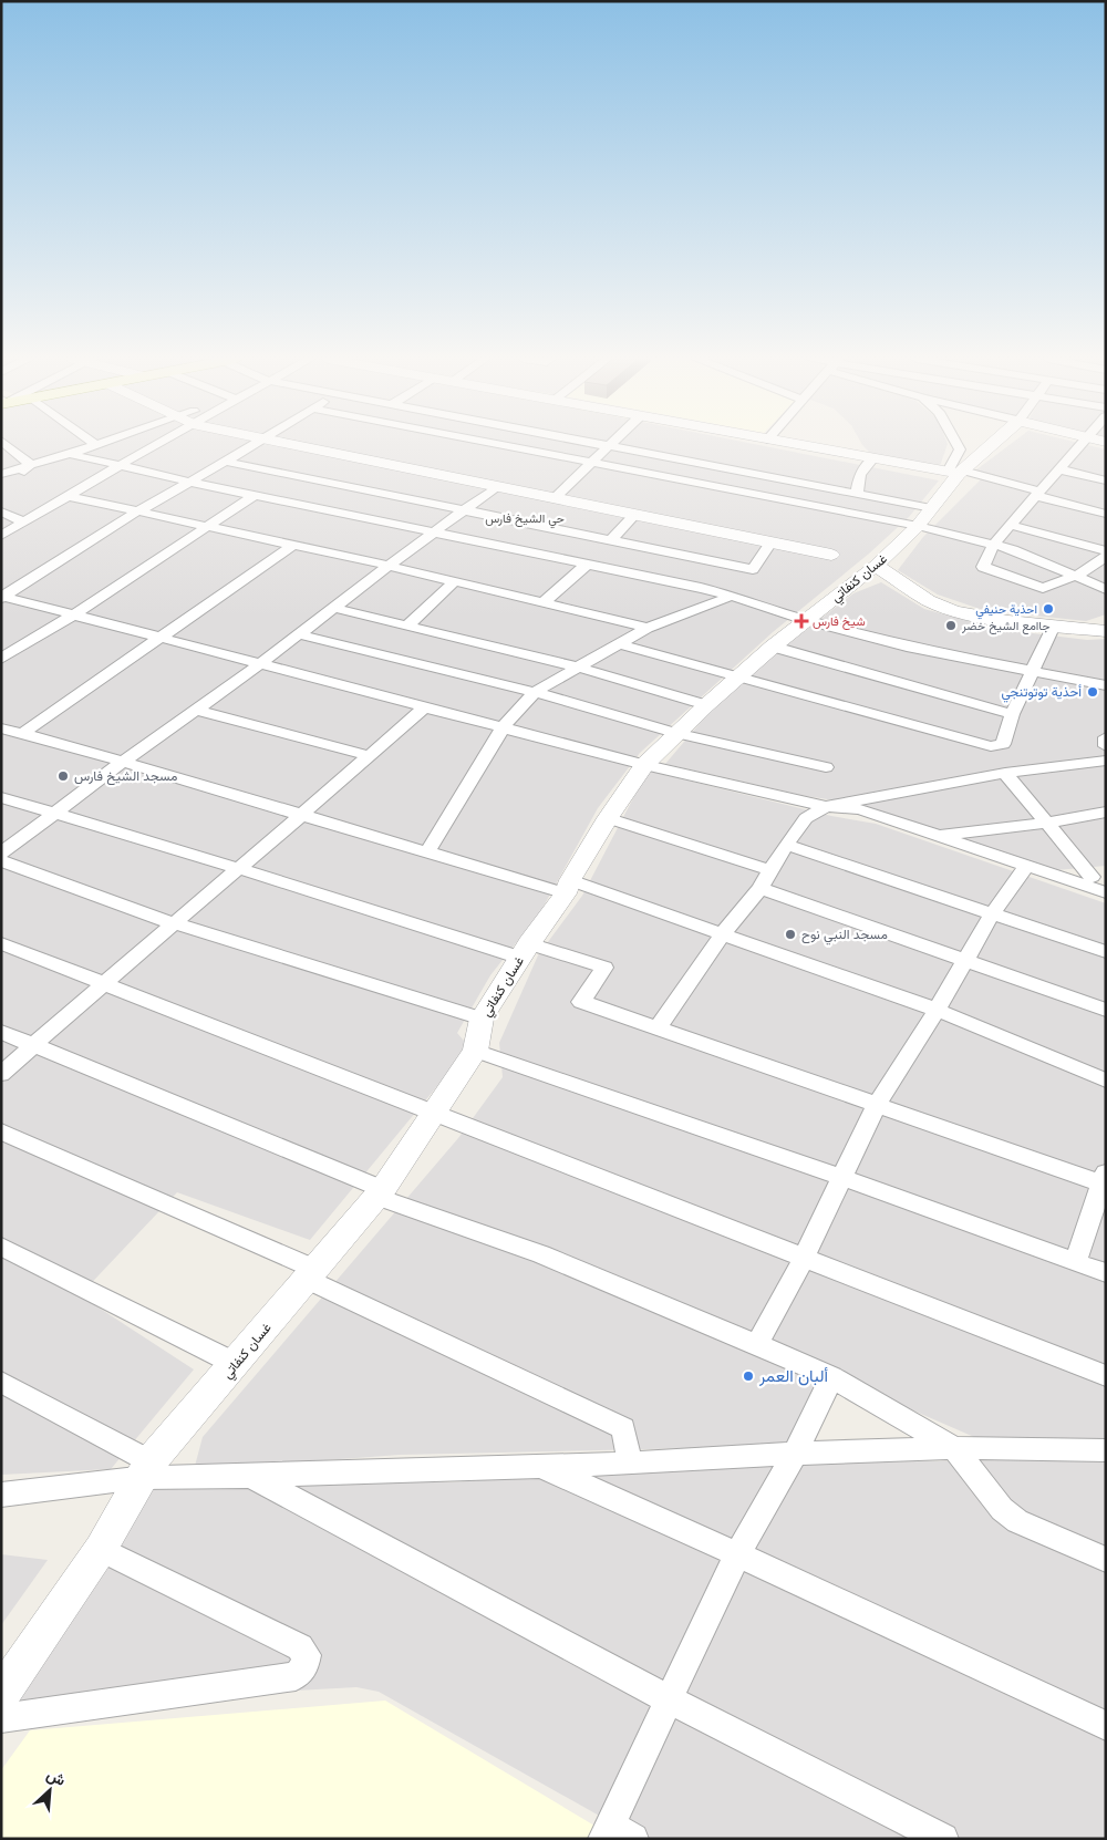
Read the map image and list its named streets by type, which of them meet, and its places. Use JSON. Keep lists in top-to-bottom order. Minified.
{"streets":{"street":["غسان كنفاتي"]},"districts":["حي الشيخ فارس"],"places":{"other":["احذية حنيفي","جاامع الشيخ خضر","أحذية توتوتنجي","مسجد الشيخ فارس","مسجد النبي نوح","ألبان العمر"],"health":["شيخ فارس"]},"north":"top right"}
